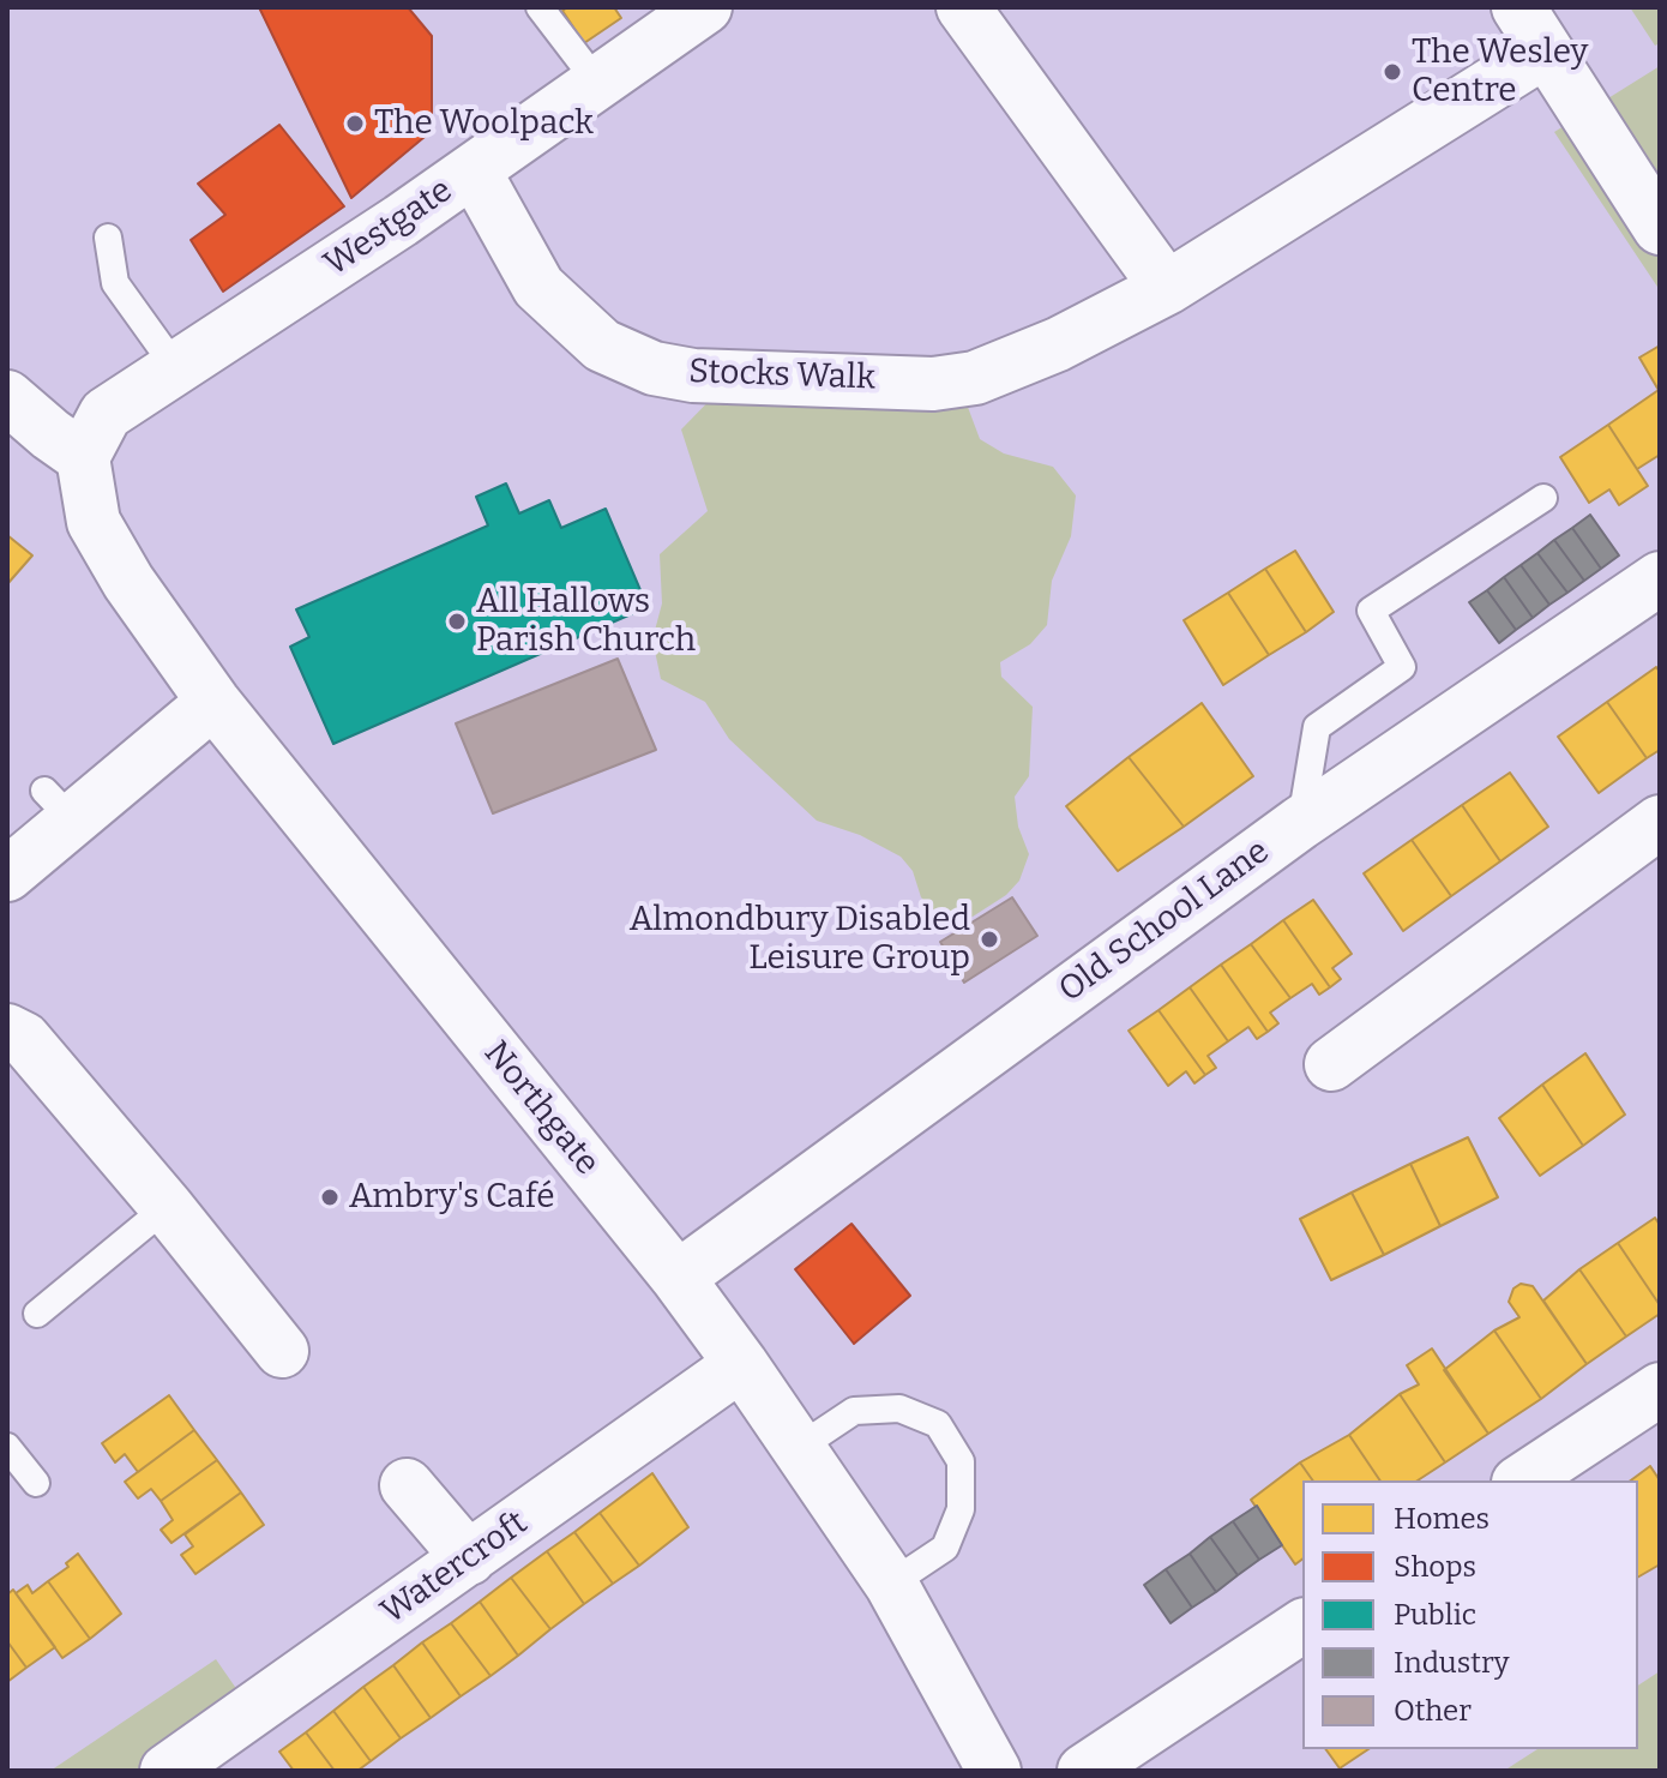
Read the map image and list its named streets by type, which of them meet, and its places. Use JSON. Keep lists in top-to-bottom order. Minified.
{"streets":{"street":["Westgate","Stocks Walk","Old School Lane","Northgate","Watercroft"]},"crossings":[["Westgate","Stocks Walk"],["Westgate","Northgate"],["Old School Lane","Northgate"],["Northgate","Watercroft"]],"places":["The Wesley Centre","The Woolpack","All Hallows Parish Church","Almondbury Disabled Leisure Group","Ambry's Café"],"legend":["Homes","Shops","Public","Industry","Other"]}
